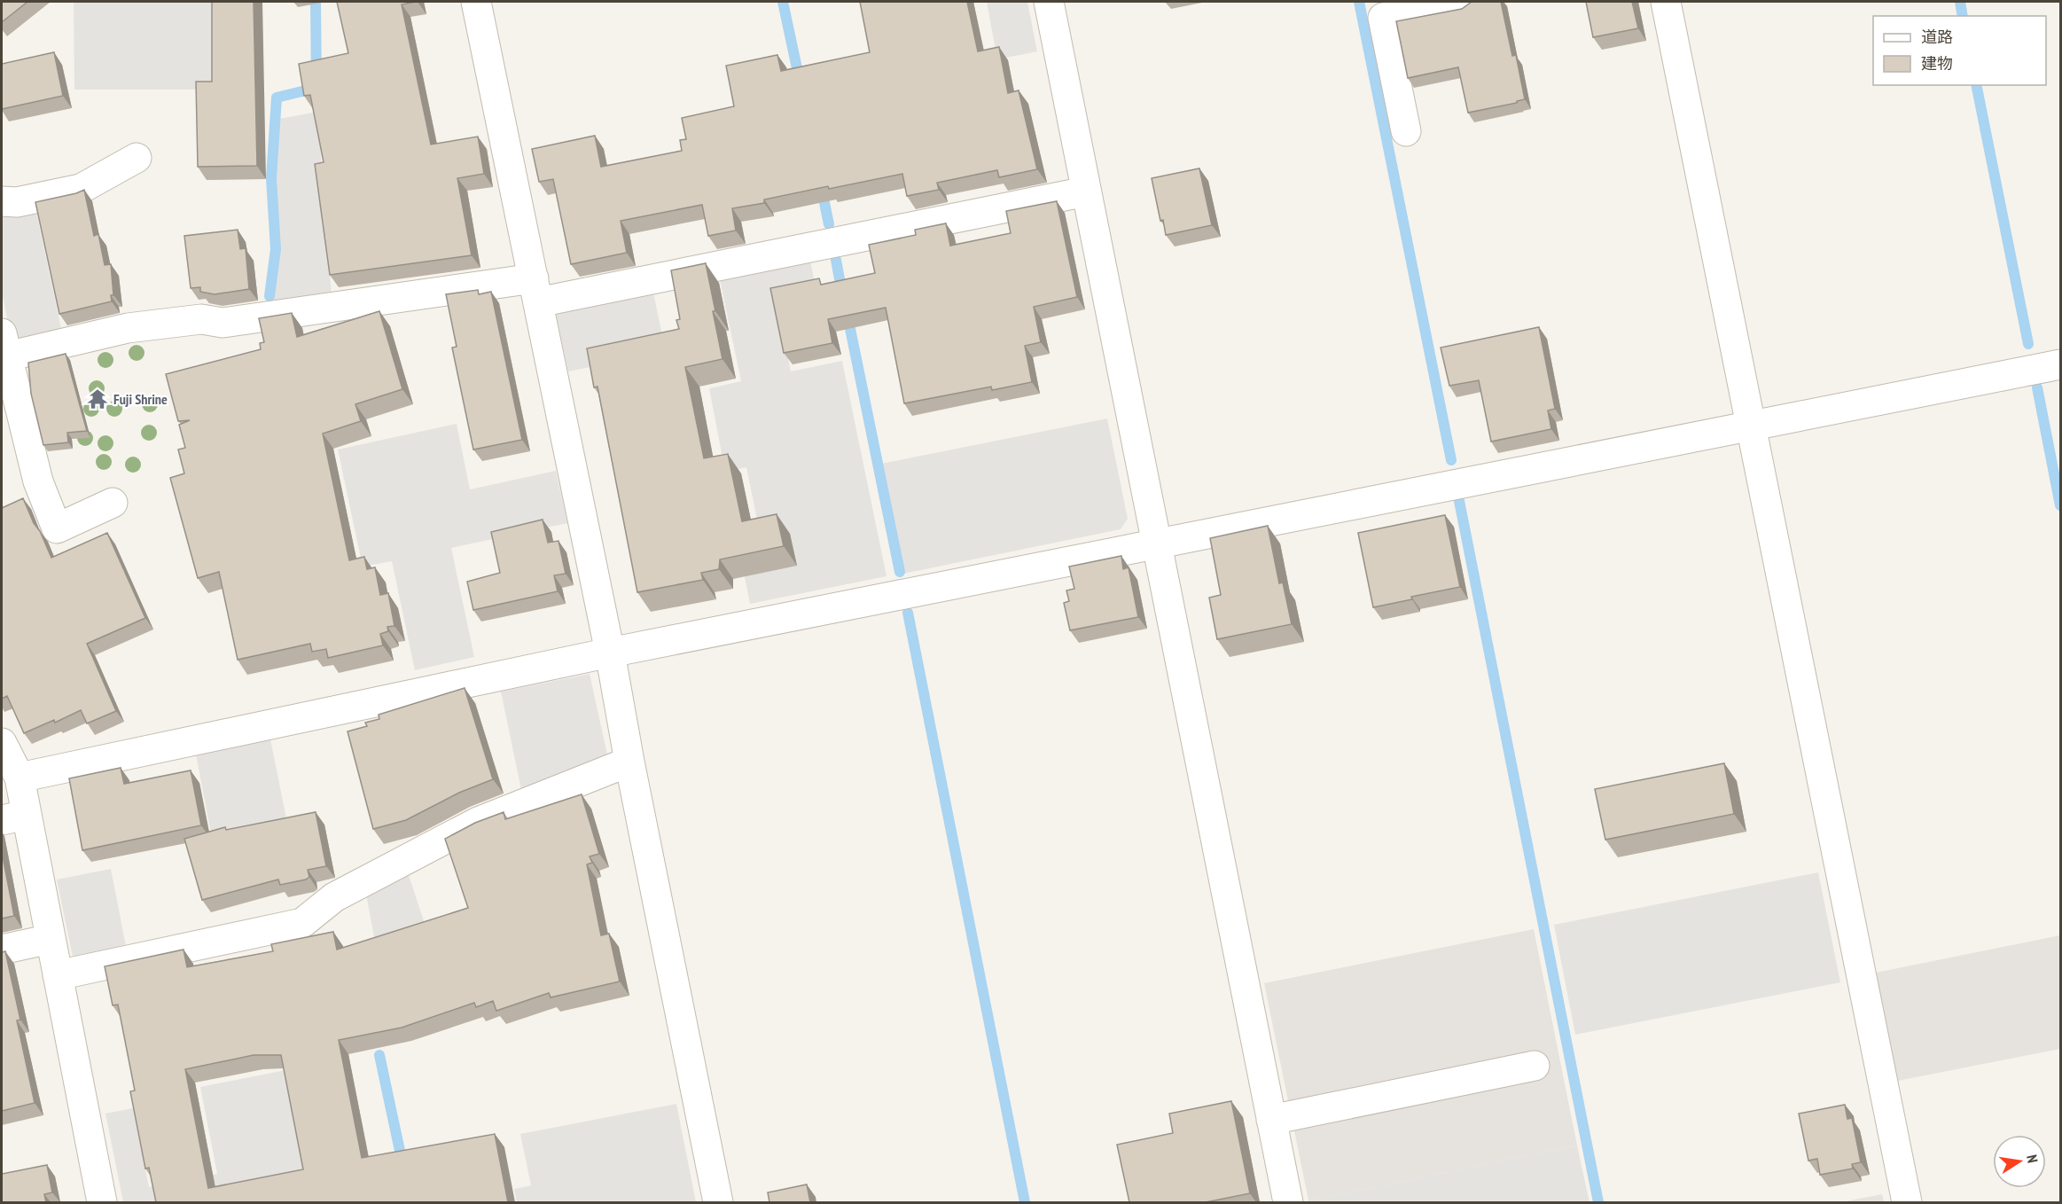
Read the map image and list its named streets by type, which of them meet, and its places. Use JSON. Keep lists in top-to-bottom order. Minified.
{"places":{"temple":["Fuji Shrine"]},"legend":["道路","建物"],"north":"right"}
